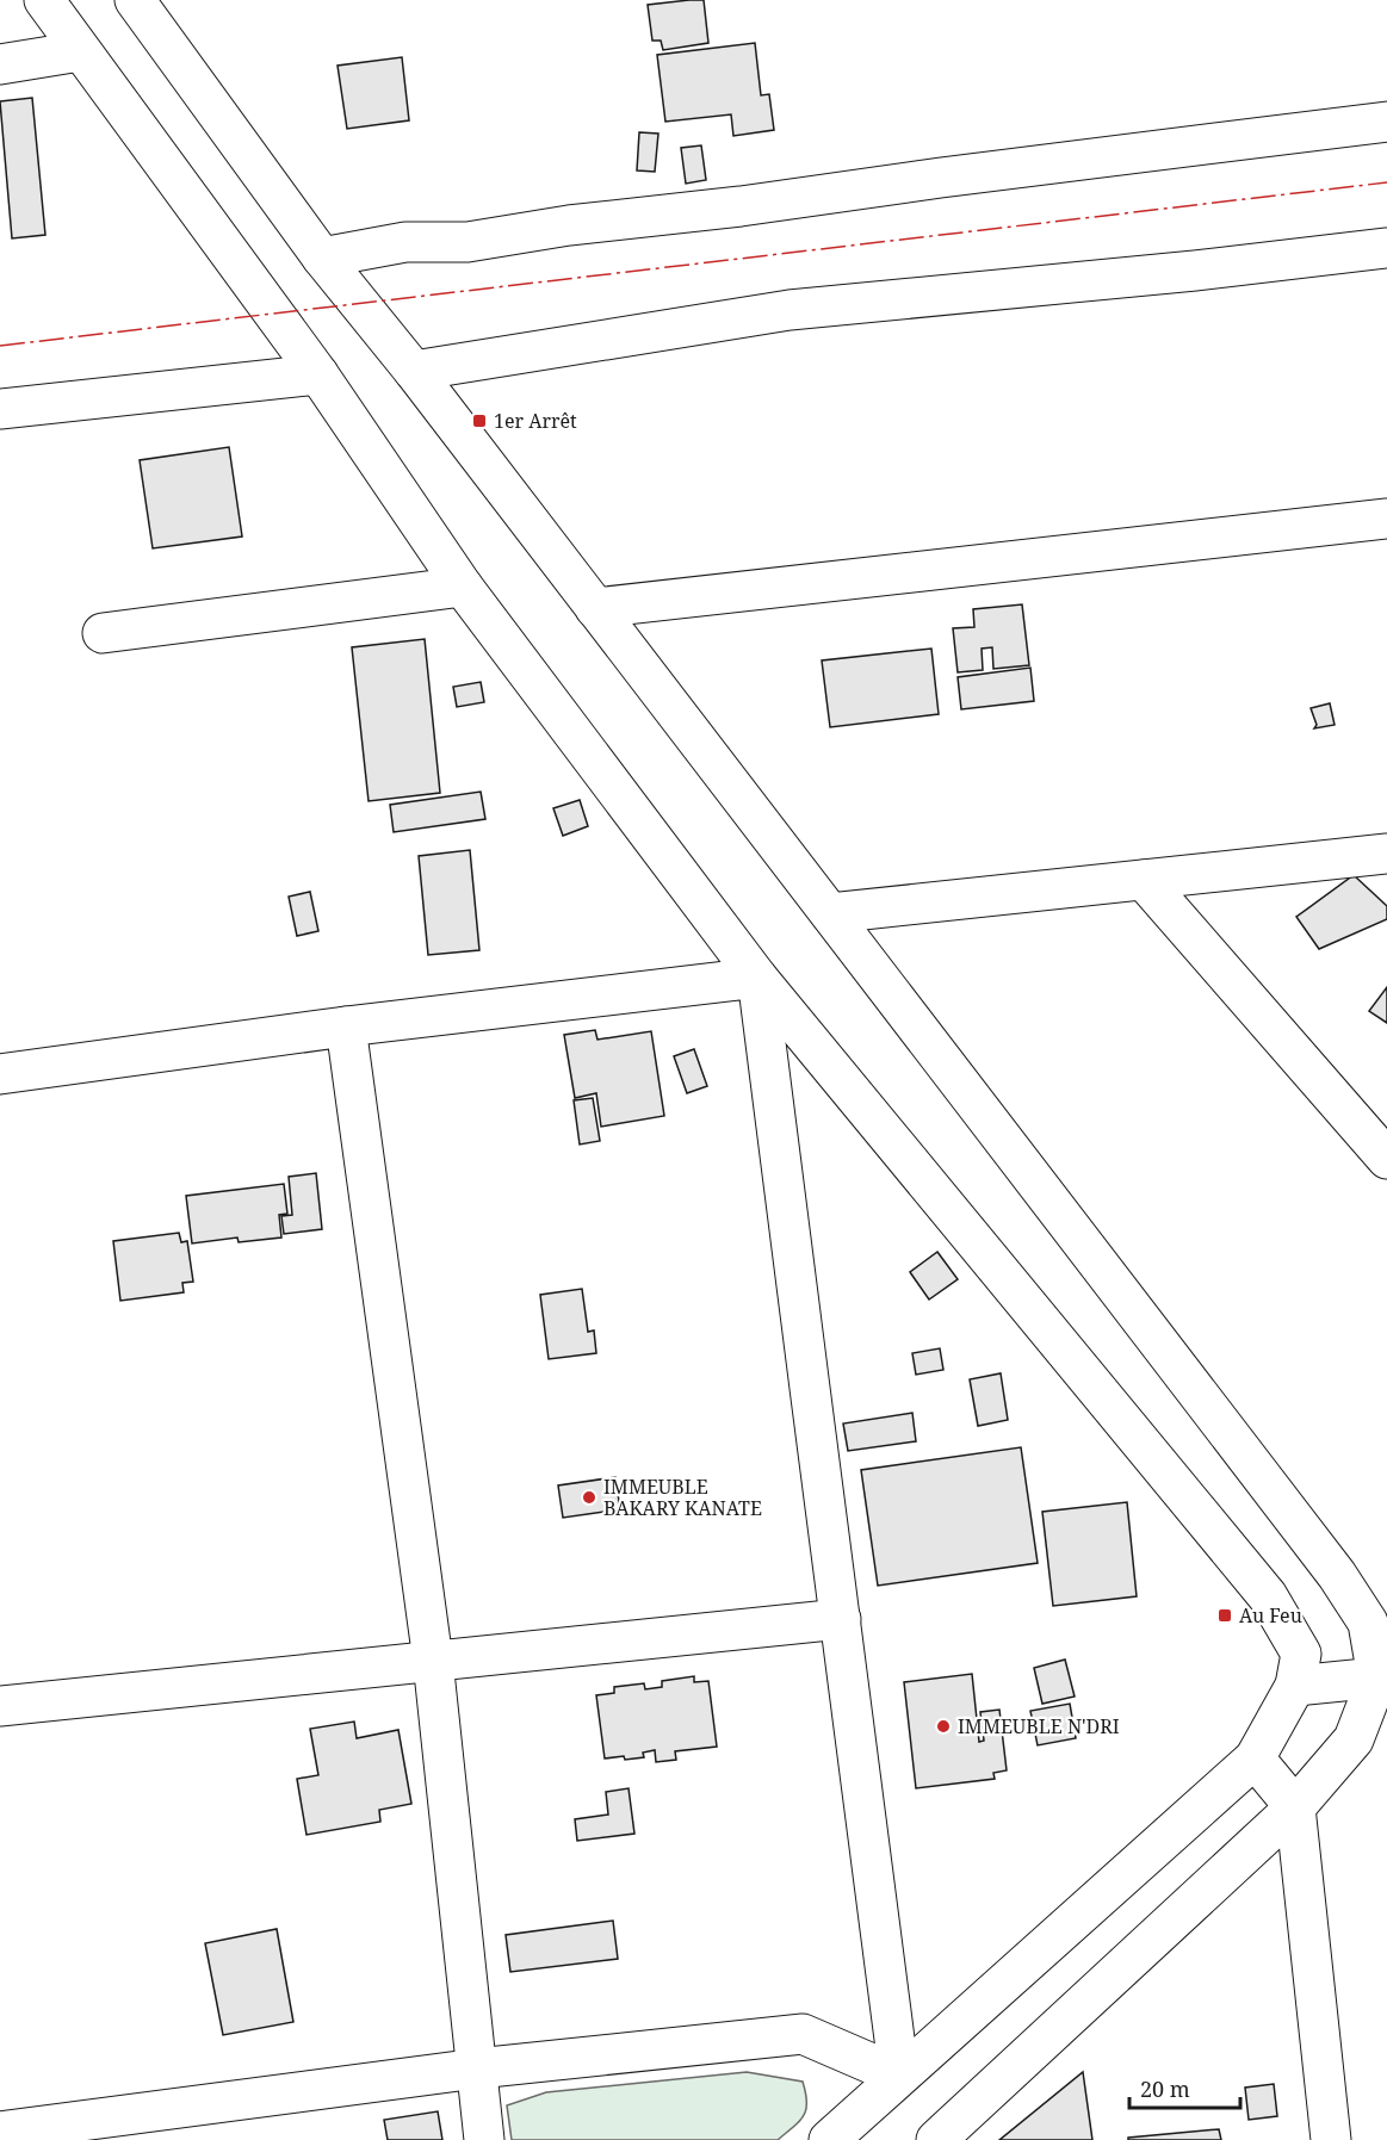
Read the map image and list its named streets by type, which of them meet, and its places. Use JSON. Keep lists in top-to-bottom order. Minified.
{"places":{"transit":["1er Arrêt","Au Feu"],"other":["IMMEUBLE BAKARY KANATE","IMMEUBLE N'DRI"]},"scale_bar":"20 m"}
